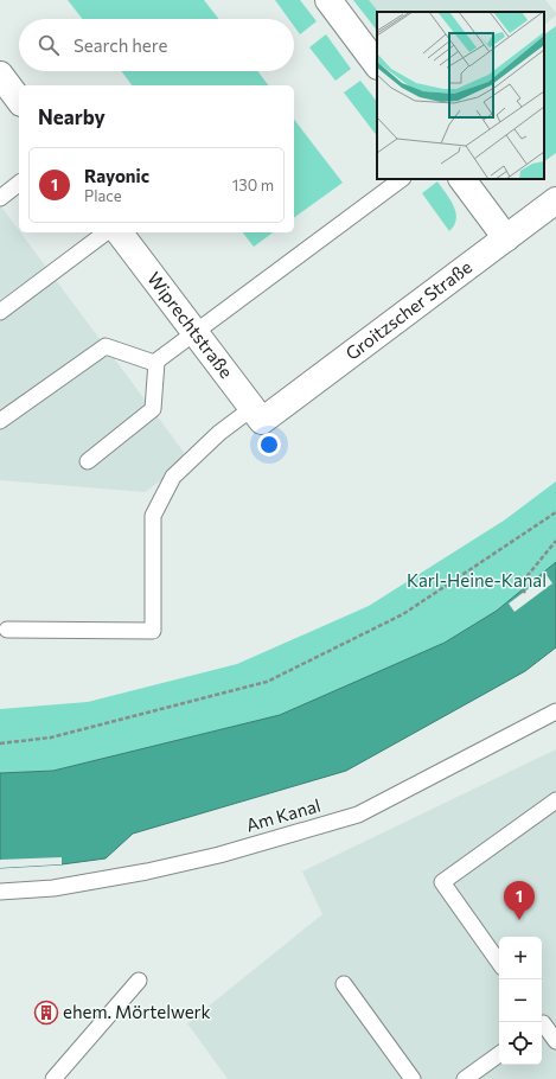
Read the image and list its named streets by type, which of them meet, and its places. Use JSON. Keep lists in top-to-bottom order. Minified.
{"streets":{"street":["Groitzscher Straße","Wiprechtstraße"],"lane":["Am Kanal"]},"crossings":[["Groitzscher Straße","Wiprechtstraße"]],"parks":["Karl-Heine-Kanal"],"places":{"building":["ehem. Mörtelwerk"]},"page":{"search":"Search here","heading":"Nearby","list":[{"mark":"1","name":"Rayonic","note":"Place","value":"130 m"}],"pins":"1","map_buttons":["+","−"]}}
